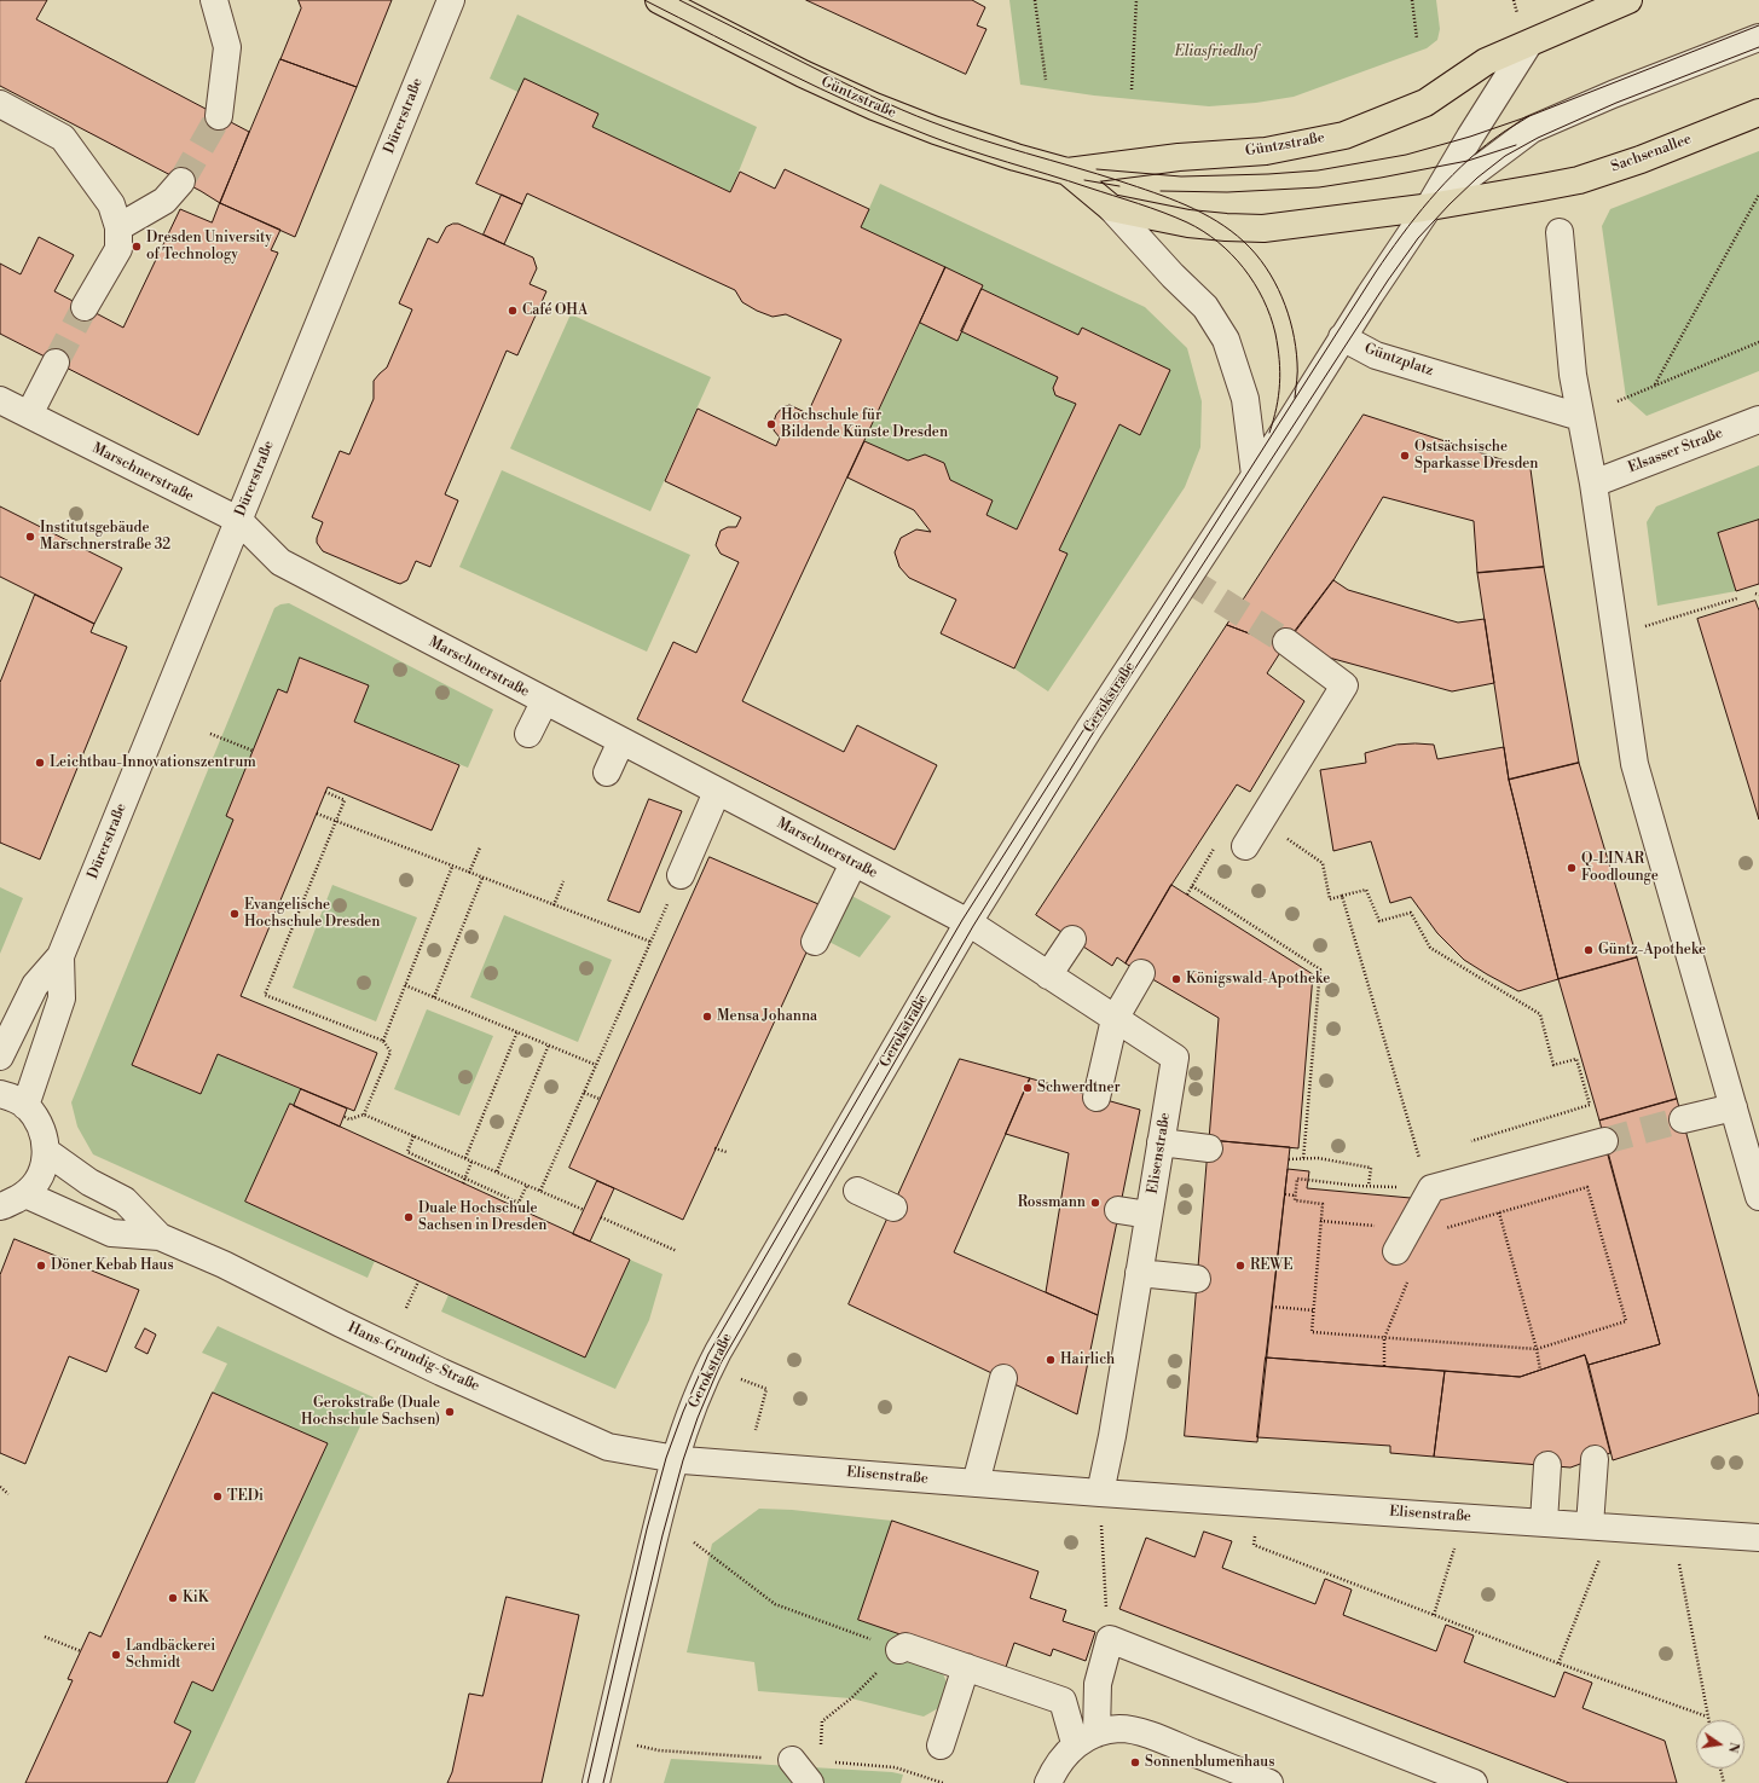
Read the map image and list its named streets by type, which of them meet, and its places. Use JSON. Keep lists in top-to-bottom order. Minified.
{"streets":{"main road":["Güntzstraße","Sachsenallee"],"street":["Dürerstraße","Güntzplatz","Elsasser Straße","Marschnerstraße","Gerokstraße","Elisenstraße","Hans-Grundig-Straße"]},"crossings":[["Güntzstraße","Sachsenallee"],["Güntzstraße","Gerokstraße"],["Dürerstraße","Marschnerstraße"],["Güntzplatz","Gerokstraße"],["Marschnerstraße","Gerokstraße"],["Marschnerstraße","Elisenstraße"],["Gerokstraße","Elisenstraße"],["Gerokstraße","Hans-Grundig-Straße"],["Elisenstraße","Hans-Grundig-Straße"]],"parks":["Eliasfriedhof"],"places":["Dresden University of Technology","Café OHA","Hochschule für Bildende Künste Dresden","Ostsächsische Sparkasse Dresden","Institutsgebäude Marschnerstraße 32","Leichtbau-Innovationszentrum","Q-LINAR Foodlounge","Evangelische Hochschule Dresden","Güntz-Apotheke","Königswald-Apotheke","Mensa Johanna","Schwerdtner","Rossmann","Duale Hochschule Sachsen in Dresden","Döner Kebab Haus","REWE","Hairlich","Gerokstraße (Duale Hochschule Sachsen)","TEDi","KiK","Landbäckerei Schmidt","Sonnenblumenhaus"],"north":"right"}
